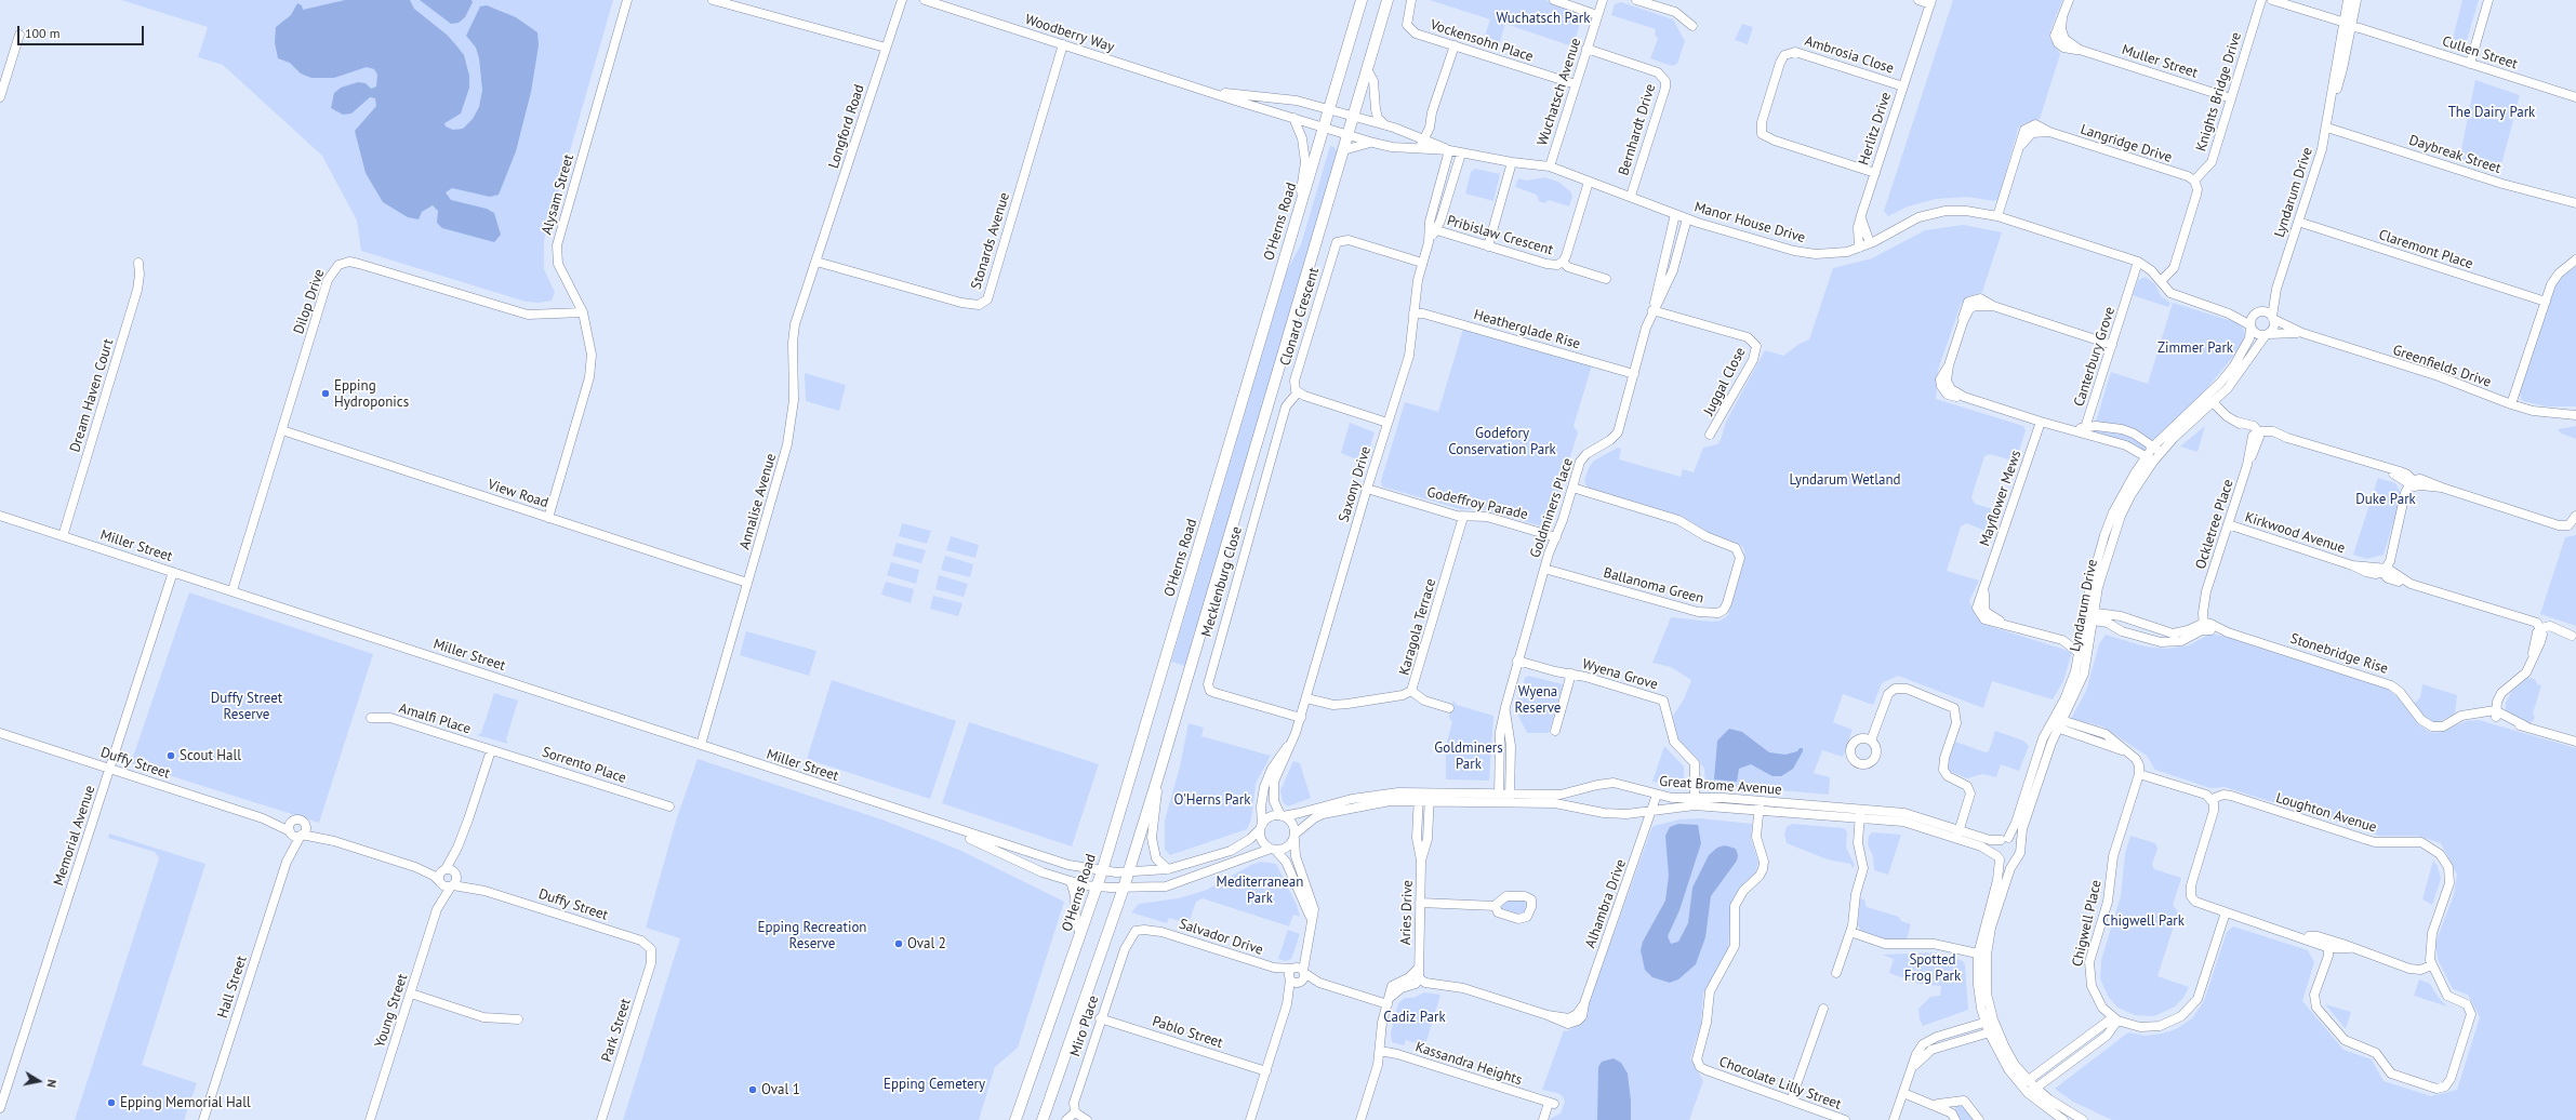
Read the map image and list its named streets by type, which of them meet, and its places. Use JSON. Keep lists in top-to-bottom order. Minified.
{"streets":{"main road":["O'Herns Road"],"street":["Woodberry Way","Vockensohn Place","Cullen Street","Ambrosia Close","Muller Street","Wuchatsch Avenue","Knights Bridge Drive","Longford Road","Herlitz Drive","Bernhardt Drive","Langridge Drive","Daybreak Street","Lyndarum Drive","Alysam Street","Manor House Drive","Pribislaw Crescent","Stonards Avenue","Claremont Place","Dilop Drive","Clonard Crescent","Heatherglade Rise","Canterbury Grove","Greenfields Drive","Juggal Close","Dream Haven Court","Saxony Drive","View Road","Mayflower Mews","Annalise Avenue","Godeffroy Parade","Goldminers Place","Ockletree Place","Kirkwood Avenue","Miller Street","Mecklenburg Close","Ballanoma Green","Karagola Terrace","Stonebridge Rise","Wyena Grove","Amalfi Place","Duffy Street","Sorrento Place","Great Brome Avenue","Loughton Avenue","Memorial Avenue","Alhambra Drive","Aries Drive","Chigwell Place","Salvador Drive","Hall Street","Young Street","Miro Place","Park Street","Pablo Street","Kassandra Heights","Chocolate Lilly Street"]},"crossings":[["Woodberry Way","O'Herns Road"],["Woodberry Way","Manor House Drive"],["Woodberry Way","Stonards Avenue"],["Vockensohn Place","Wuchatsch Avenue"],["Cullen Street","Lyndarum Drive"],["Ambrosia Close","Herlitz Drive"],["Muller Street","Knights Bridge Drive"],["Wuchatsch Avenue","Bernhardt Drive"],["Wuchatsch Avenue","Manor House Drive"],["Knights Bridge Drive","Langridge Drive"],["Longford Road","Stonards Avenue"],["Longford Road","Annalise Avenue"],["Herlitz Drive","Manor House Drive"],["Bernhardt Drive","Manor House Drive"],["Langridge Drive","Manor House Drive"],["Daybreak Street","Lyndarum Drive"],["Lyndarum Drive","Manor House Drive"],["Lyndarum Drive","Claremont Place"],["Lyndarum Drive","Greenfields Drive"],["Lyndarum Drive","Mayflower Mews"],["Lyndarum Drive","Great Brome Avenue"],["Alysam Street","Dilop Drive"],["Alysam Street","View Road"],["O'Herns Road","Manor House Drive"],["O'Herns Road","Miller Street"],["Manor House Drive","Pribislaw Crescent"],["Manor House Drive","Canterbury Grove"],["Manor House Drive","Greenfields Drive"],["Manor House Drive","Saxony Drive"],["Manor House Drive","Goldminers Place"],["Pribislaw Crescent","Saxony Drive"],["Stonards Avenue","Annalise Avenue"],["Dilop Drive","View Road"],["Dilop Drive","Miller Street"],["Clonard Crescent","Saxony Drive"],["Clonard Crescent","Mecklenburg Close"],["Heatherglade Rise","Saxony Drive"],["Heatherglade Rise","Goldminers Place"],["Juggal Close","Goldminers Place"],["Dream Haven Court","Miller Street"],["Saxony Drive","Godeffroy Parade"],["Saxony Drive","Mecklenburg Close"],["Saxony Drive","Karagola Terrace"],["Saxony Drive","Great Brome Avenue"],["View Road","Annalise Avenue"],["Annalise Avenue","Miller Street"],["Godeffroy Parade","Goldminers Place"],["Godeffroy Parade","Karagola Terrace"],["Goldminers Place","Ballanoma Green"],["Goldminers Place","Wyena Grove"],["Goldminers Place","Great Brome Avenue"],["Ockletree Place","Kirkwood Avenue"],["Ockletree Place","Stonebridge Rise"],["Miller Street","Memorial Avenue"],["Wyena Grove","Great Brome Avenue"],["Amalfi Place","Sorrento Place"],["Duffy Street","Memorial Avenue"],["Duffy Street","Hall Street"],["Duffy Street","Young Street"],["Duffy Street","Park Street"],["Great Brome Avenue","Alhambra Drive"],["Great Brome Avenue","Aries Drive"],["Great Brome Avenue","Chocolate Lilly Street"],["Alhambra Drive","Aries Drive"],["Salvador Drive","Miro Place"],["Miro Place","Pablo Street"]],"parks":["Wuchatsch Park","The Dairy Park","Zimmer Park","Godefory Conservation Park","Lyndarum Wetland","Duke Park","Wyena Reserve","Duffy Street Reserve","Goldminers Park","O'Herns Park","Mediterranean Park","Chigwell Park","Epping Recreation Reserve","Spotted Frog Park","Cadiz Park","Epping Cemetery"],"places":["Epping Hydroponics","Scout Hall","Oval 2","Oval 1","Epping Memorial Hall"],"scale_bar":"100 m","north":"right"}
